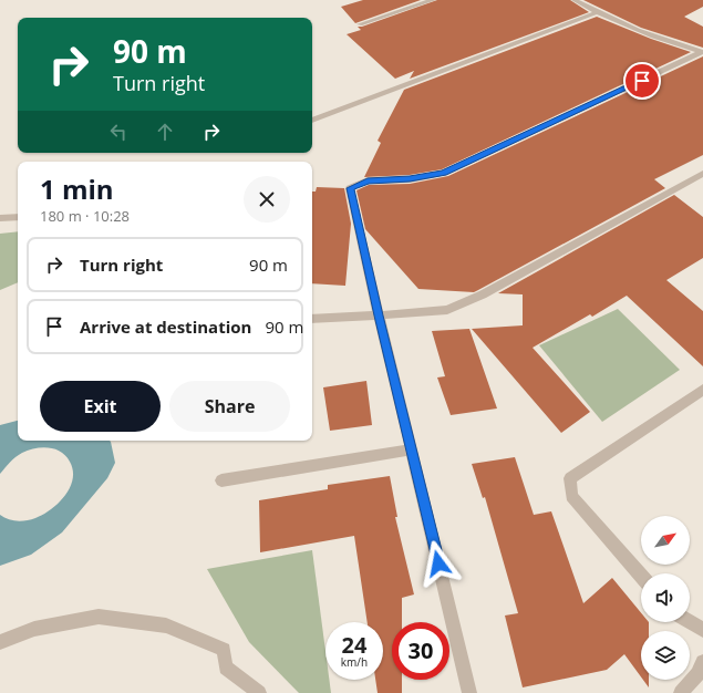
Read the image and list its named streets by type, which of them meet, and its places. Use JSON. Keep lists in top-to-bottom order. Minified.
{"north":"top right","page":{"turn":["90 m","Turn right"],"heading":["1 min","180 m · 10:28"],"list":[{"name":"Turn right","value":"90 m"},{"name":"Arrive at destination","value":"90 m"}],"buttons":["Exit","Share"],"speed":"24 km/h","limit":"30"}}
